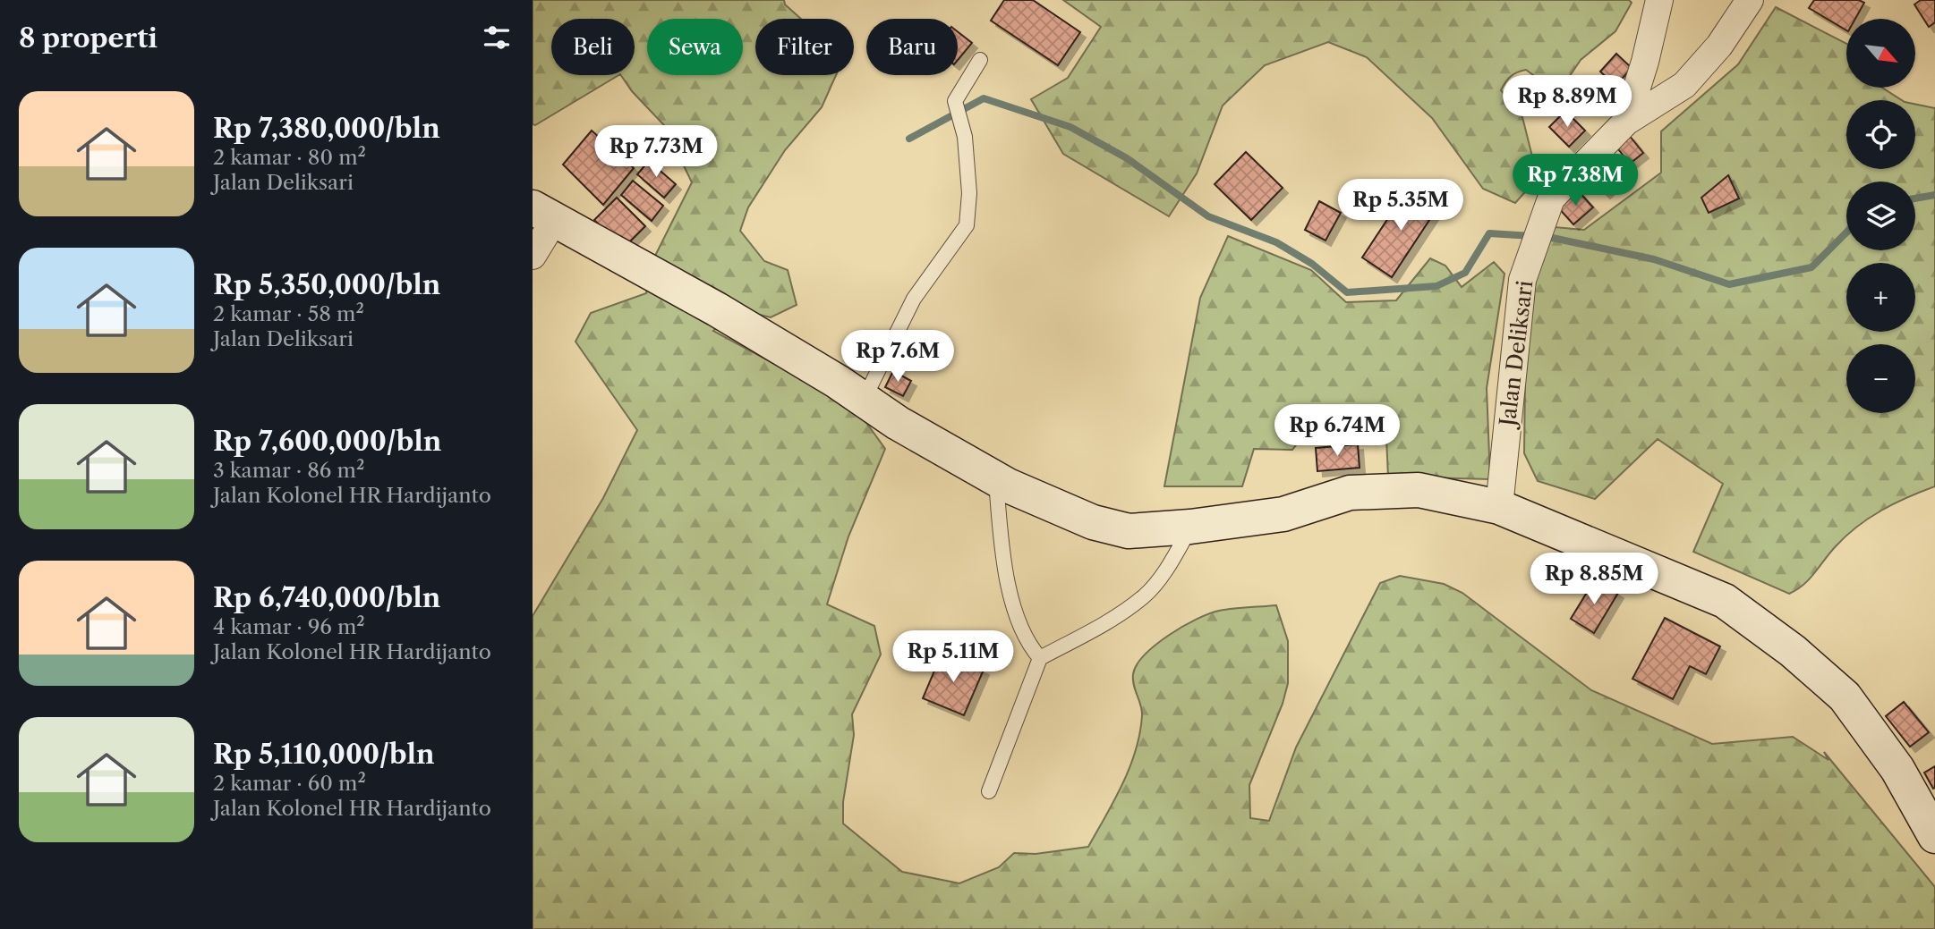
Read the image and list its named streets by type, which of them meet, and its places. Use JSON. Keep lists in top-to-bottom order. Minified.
{"streets":{"street":["Jalan Deliksari"]},"north":"bottom right","page":{"heading":"8 properti","map_buttons":["+","−"],"chip":["Beli","Sewa","Filter","Baru"],"list":[{"name":"Rp 7,380,000/bln","note":"2 kamar · 80 m² · Jalan Deliksari"},{"name":"Rp 5,350,000/bln","note":"2 kamar · 58 m² · Jalan Deliksari"},{"name":"Rp 7,600,000/bln","note":"3 kamar · 86 m² · Jalan Kolonel HR Hardijanto"},{"name":"Rp 6,740,000/bln","note":"4 kamar · 96 m² · Jalan Kolonel HR Hardijanto"},{"name":"Rp 5,110,000/bln","note":"2 kamar · 60 m² · Jalan Kolonel HR Hardijanto"}],"price":["Rp 8.89M","Rp 7.73M","Rp 7.38M","Rp 5.35M","Rp 7.6M","Rp 6.74M","Rp 8.85M","Rp 5.11M"]}}
